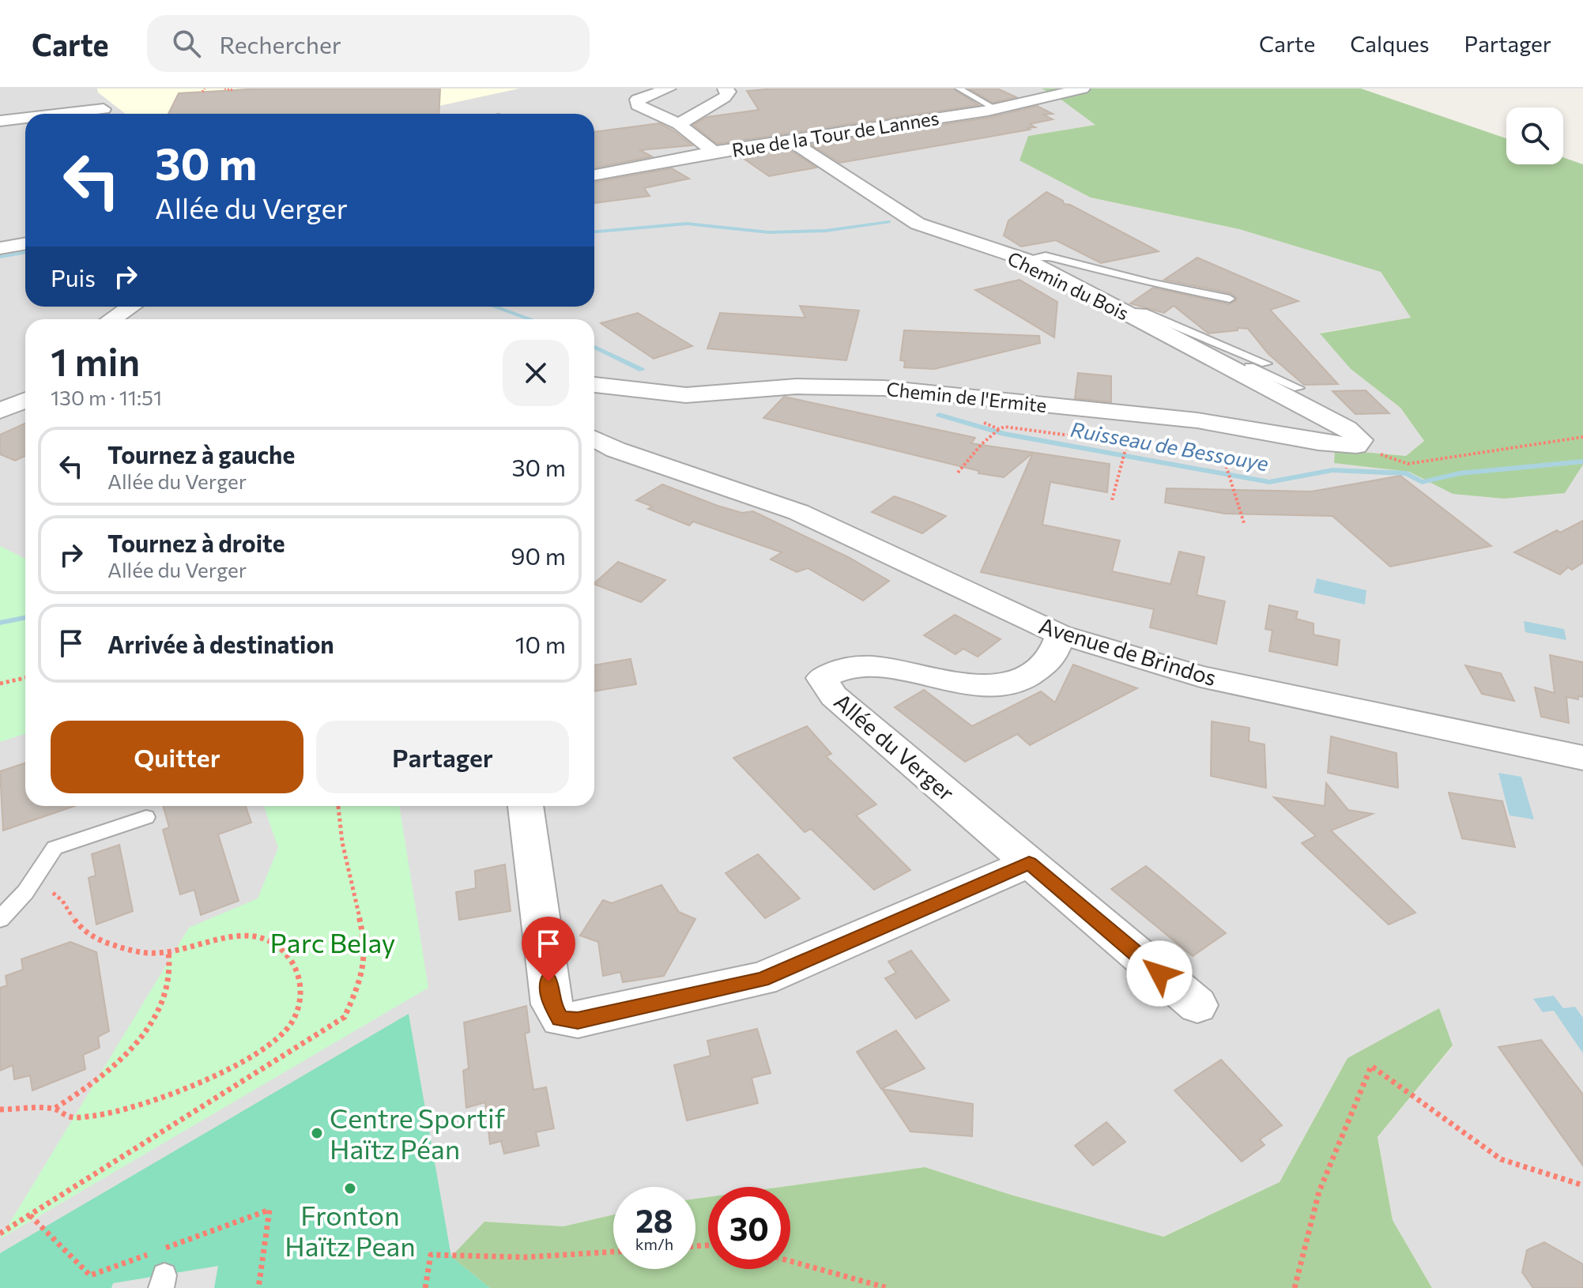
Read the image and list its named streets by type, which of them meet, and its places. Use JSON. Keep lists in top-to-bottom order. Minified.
{"streets":{"street":["Rue de la Tour de Lannes","Chemin du Bois","Chemin de l'Ermite","Avenue de Brindos","Allée du Verger"]},"crossings":[["Rue de la Tour de Lannes","Chemin du Bois"],["Chemin du Bois","Chemin de l'Ermite"],["Avenue de Brindos","Allée du Verger"]],"water":["Ruisseau de Bessouye"],"parks":["Parc Belay"],"places":["Centre Sportif Haïtz Péan","Fronton Haïtz Pean"],"page":{"header":"Carte","search":"Rechercher","nav":["Carte","Calques","Partager"],"turn":["30 m","Allée du Verger"],"then":"Puis","heading":["1 min","130 m · 11:51"],"list":[{"name":"Tournez à gauche","note":"Allée du Verger","value":"30 m"},{"name":"Tournez à droite","note":"Allée du Verger","value":"90 m"},{"name":"Arrivée à destination","value":"10 m"}],"buttons":["Quitter","Partager"],"speed":"28 km/h","limit":"30"}}
